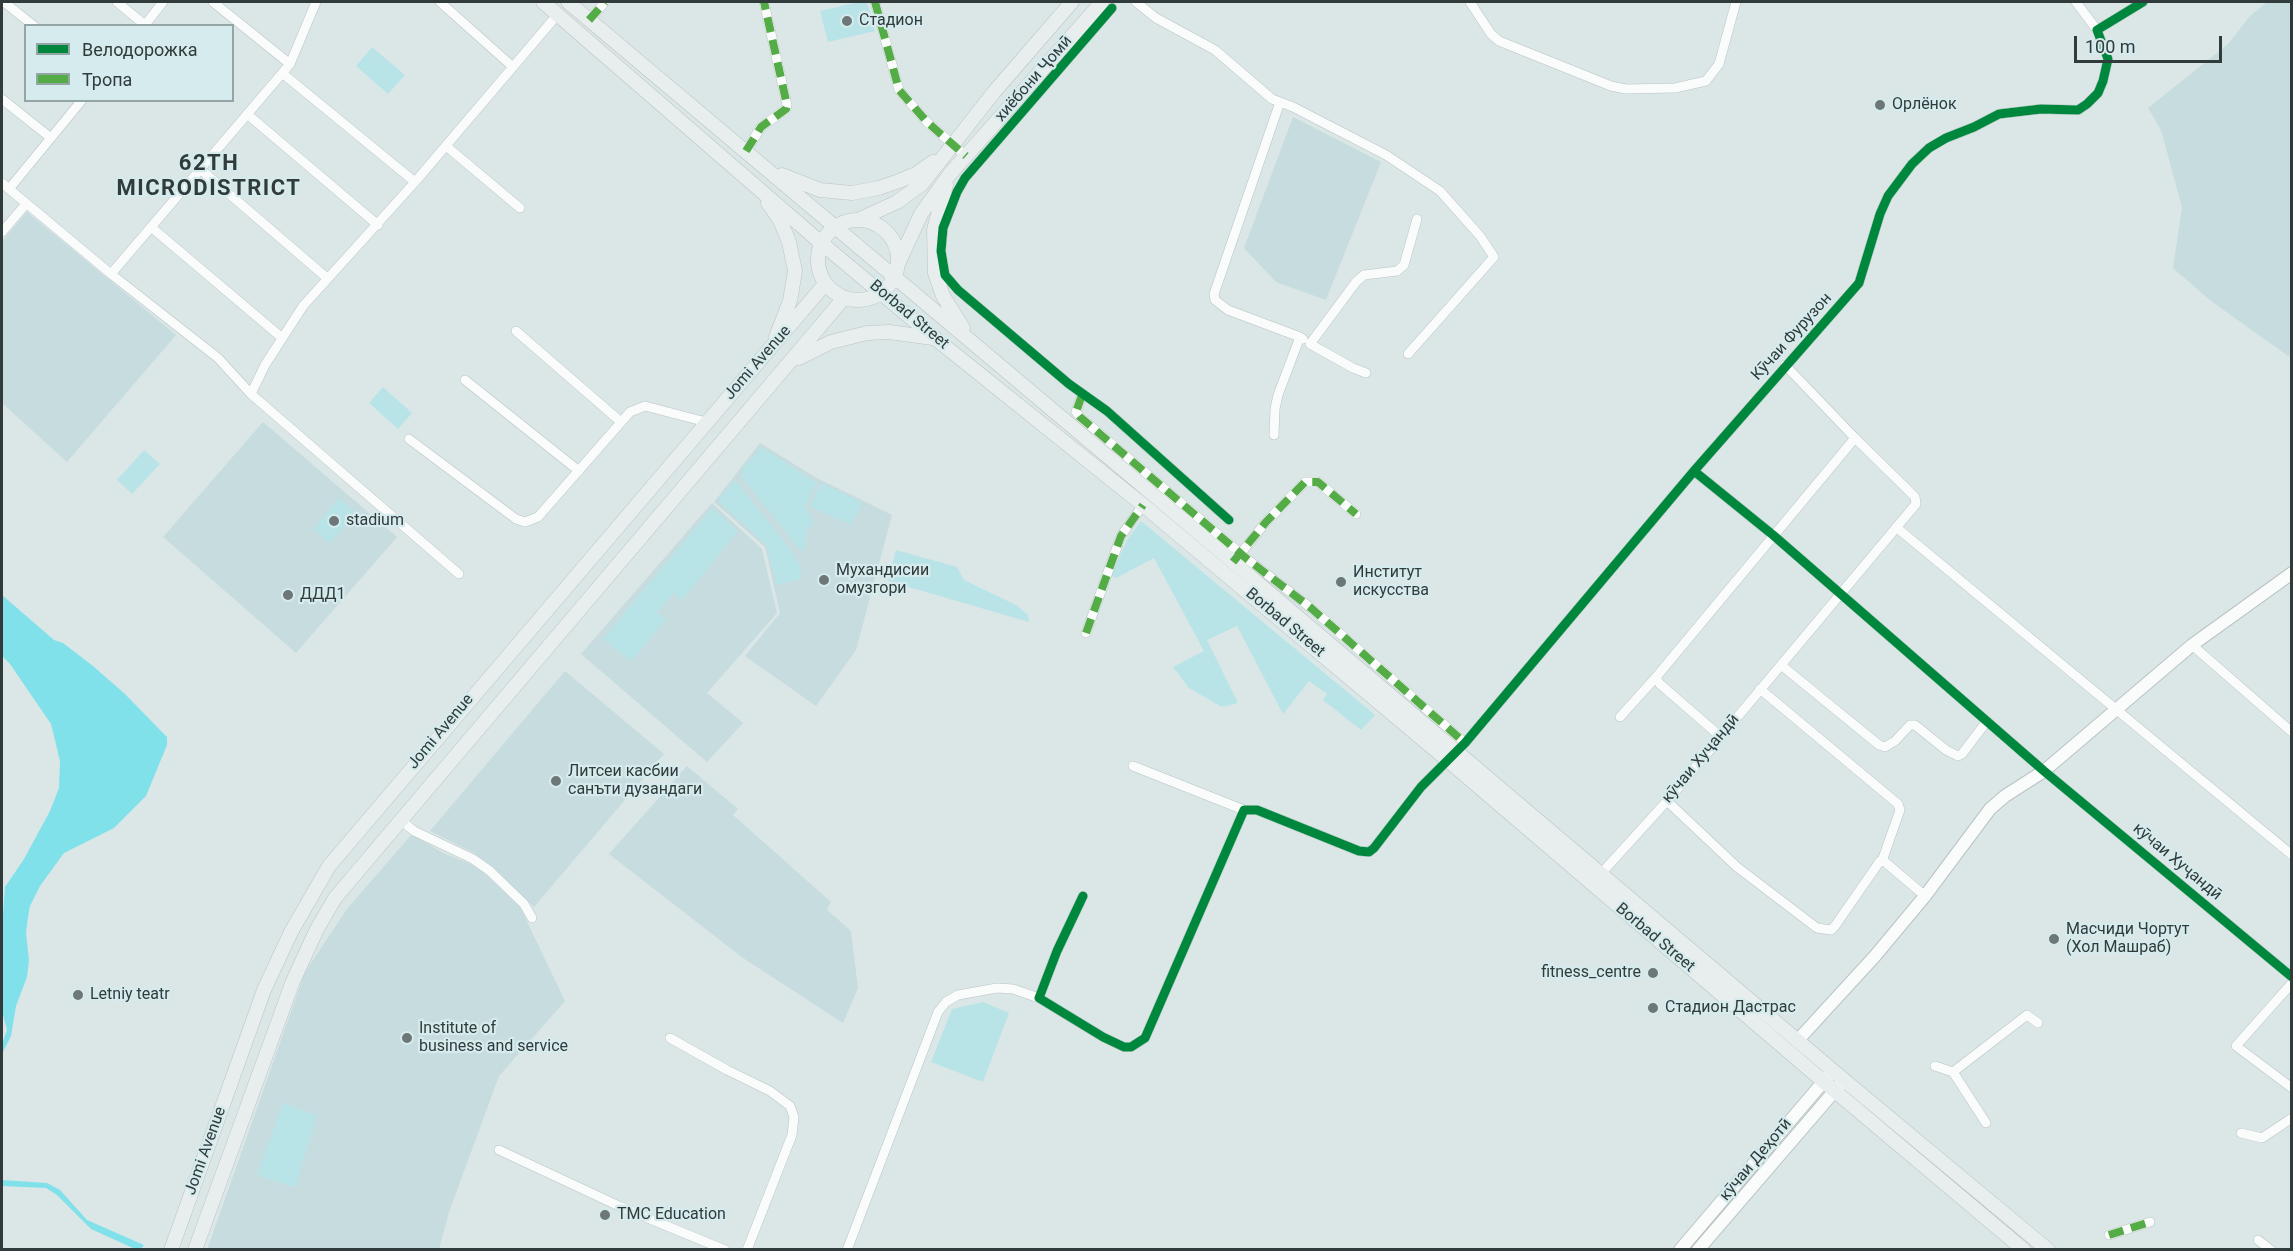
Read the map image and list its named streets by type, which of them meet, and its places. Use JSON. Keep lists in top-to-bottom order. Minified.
{"streets":{"main road":["хиёбони Ҷомӣ","Borbad Street","Jomi Avenue"],"street":["Кӯчаи Фурузон","кӯчаи Хуҷандӣ","кӯчаи Деҳотӣ"]},"crossings":[["хиёбони Ҷомӣ","Borbad Street"],["Borbad Street","Кӯчаи Фурузон"],["Borbad Street","кӯчаи Хуҷандӣ"],["Borbad Street","кӯчаи Деҳотӣ"],["Кӯчаи Фурузон","кӯчаи Хуҷандӣ"]],"districts":["62TH MICRODISTRICT"],"places":["Стадион","Орлёнок","stadium","Мухандисии омузгори","Институт искусства","ДДД1","Литсеи касбии санъти дузандаги","Масчиди Чортут (Хол Машраб)","fitness_centre","Letniy teatr","Стадион Дастрас","Institute of business and service","TMC Education"],"legend":["Велодорожка","Тропа"],"scale_bar":"100 m"}
